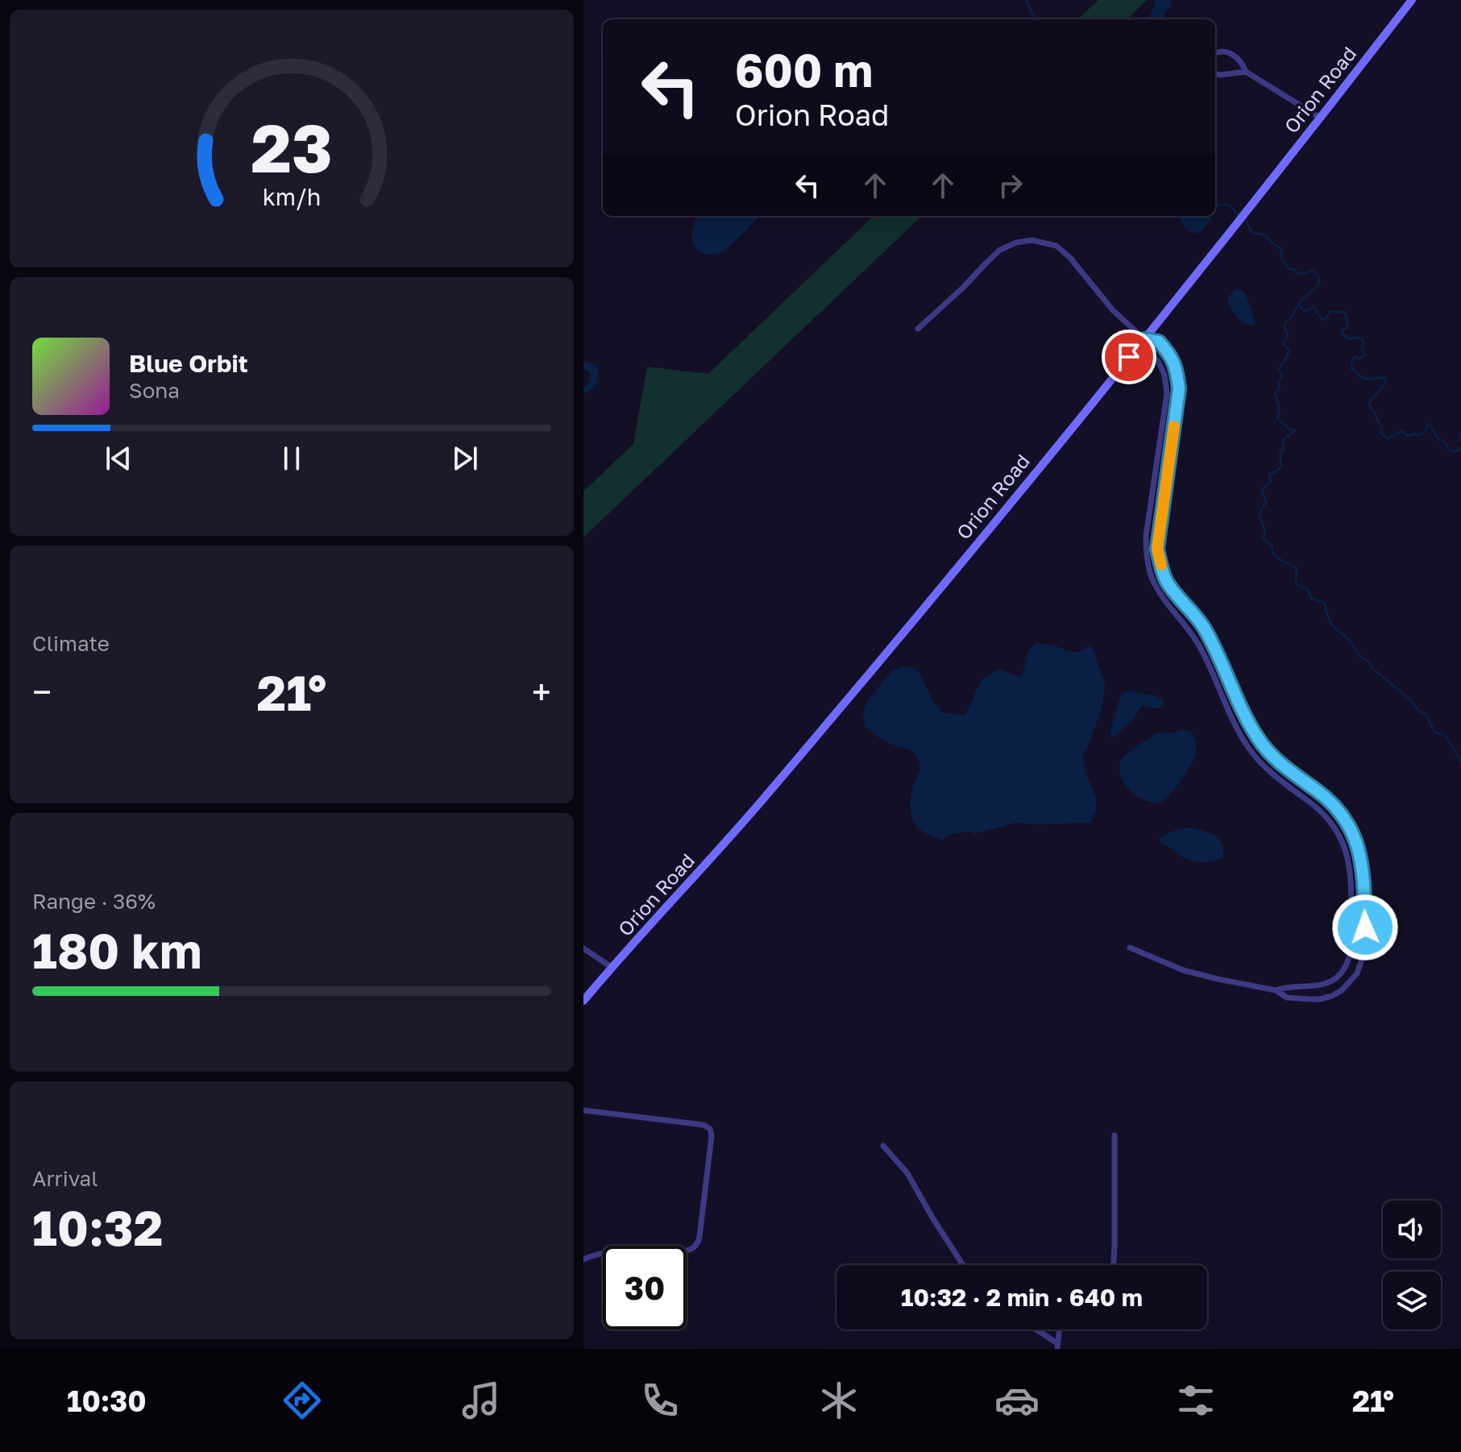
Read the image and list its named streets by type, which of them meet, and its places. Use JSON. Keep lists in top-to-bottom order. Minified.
{"streets":{"main road":["Orion Road"]},"page":{"turn":["600 m","Orion Road"],"song":["Blue Orbit","Sona"],"tile":["Climate",["Range · 36%","180 km"],["Arrival","10:32"]],"heat":["−","21°","+"],"limit":"30","trip":"10:32 · 2 min · 640 m","tabs":["10:30","21°"],"gauge":["23","km/h"]}}
